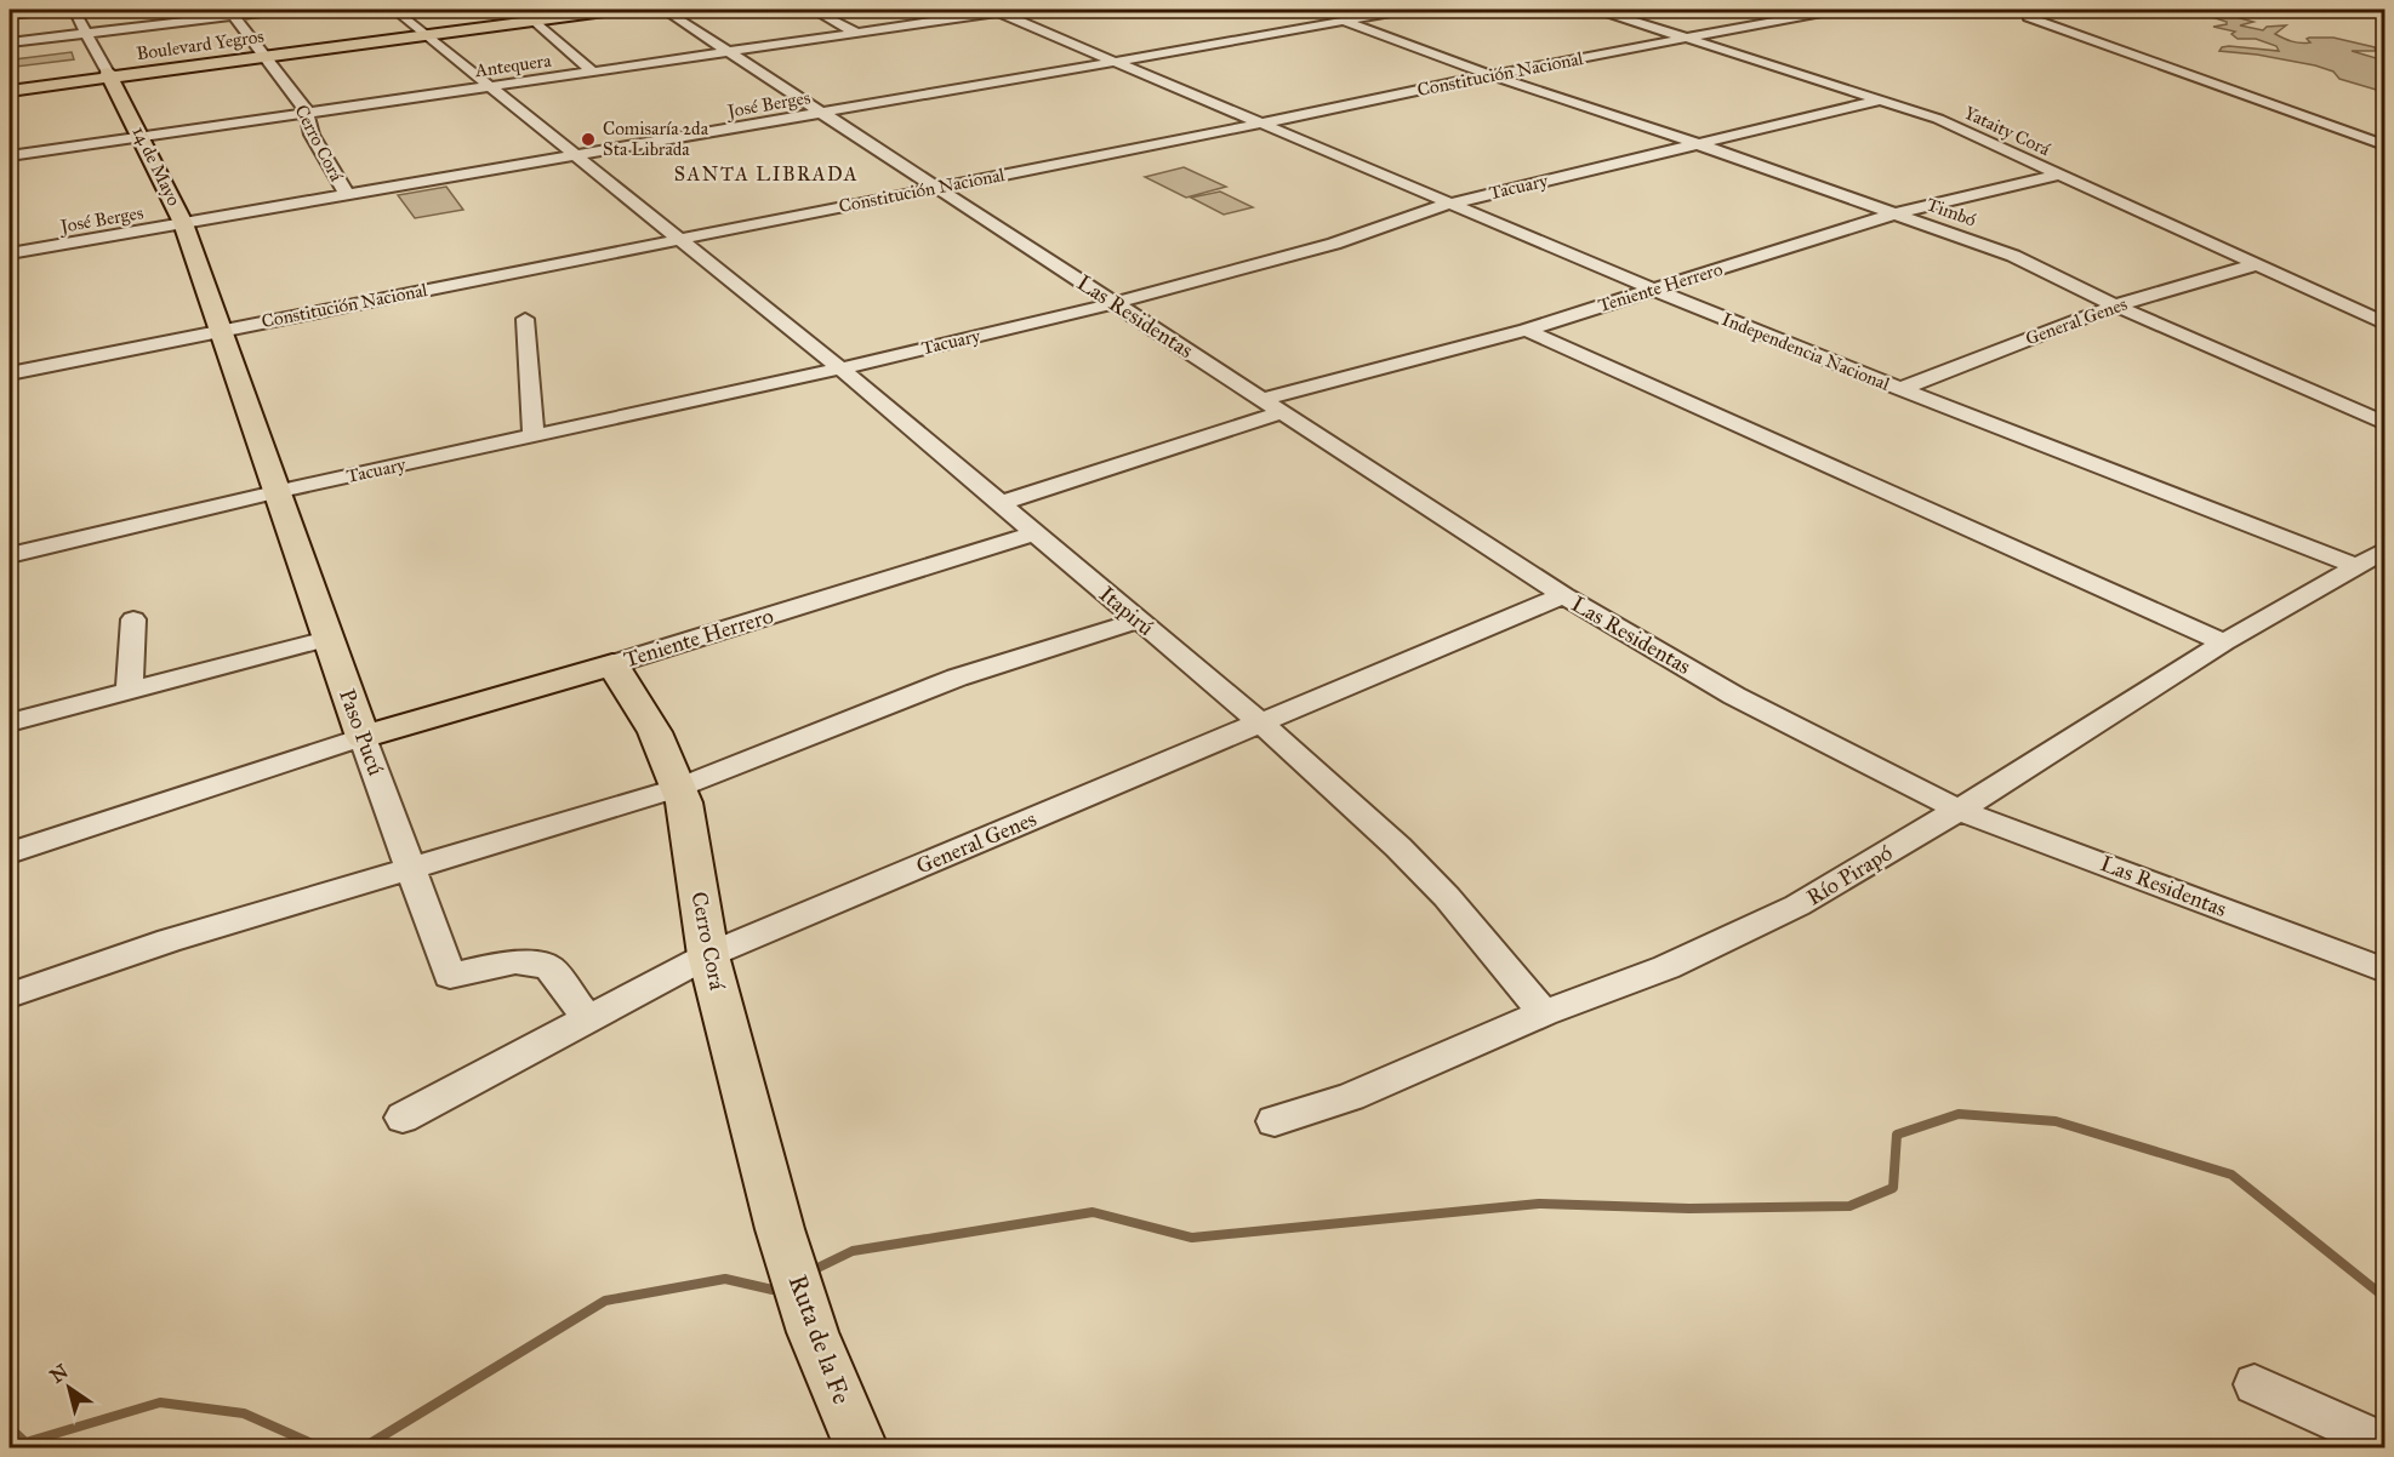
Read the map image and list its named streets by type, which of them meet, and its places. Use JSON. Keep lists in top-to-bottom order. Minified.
{"streets":{"main road":["Boulevard Yegros","Cerro Corá","14 de Mayo","Teniente Herrero","Paso Pucú","Ruta de la Fe"],"street":["Antequera","Constitución Nacional","José Berges","Yataity Corá","Tacuary","Timbó","Las Residentas","General Genes","Independencia Nacional","Itapirú","Río Pirapó"]},"crossings":[["Boulevard Yegros","Cerro Corá"],["Boulevard Yegros","14 de Mayo"],["Boulevard Yegros","Itapirú"],["Antequera","Cerro Corá"],["Antequera","14 de Mayo"],["Antequera","Las Residentas"],["Antequera","Independencia Nacional"],["Antequera","Itapirú"],["Constitución Nacional","Yataity Corá"],["Constitución Nacional","14 de Mayo"],["Constitución Nacional","Timbó"],["Constitución Nacional","Las Residentas"],["Constitución Nacional","Independencia Nacional"],["Constitución Nacional","Itapirú"],["Constitución Nacional","Paso Pucú"],["José Berges","Cerro Corá"],["José Berges","14 de Mayo"],["José Berges","Timbó"],["José Berges","Las Residentas"],["José Berges","Independencia Nacional"],["José Berges","Itapirú"],["Yataity Corá","Tacuary"],["Yataity Corá","Teniente Herrero"],["Yataity Corá","General Genes"],["Cerro Corá","Teniente Herrero"],["Cerro Corá","General Genes"],["Cerro Corá","Ruta de la Fe"],["14 de Mayo","Paso Pucú"],["Tacuary","Timbó"],["Tacuary","Las Residentas"],["Tacuary","Independencia Nacional"],["Tacuary","Itapirú"],["Tacuary","Paso Pucú"],["Timbó","Teniente Herrero"],["Timbó","General Genes"],["Teniente Herrero","Las Residentas"],["Teniente Herrero","Independencia Nacional"],["Teniente Herrero","Itapirú"],["Teniente Herrero","Paso Pucú"],["Las Residentas","General Genes"],["Las Residentas","Río Pirapó"],["General Genes","Independencia Nacional"],["General Genes","Itapirú"],["General Genes","Paso Pucú"],["Independencia Nacional","Río Pirapó"],["Itapirú","Río Pirapó"]],"districts":["SANTA LIBRADA"],"places":["Comisaría 2da Sta Librada"],"north":"top left"}
